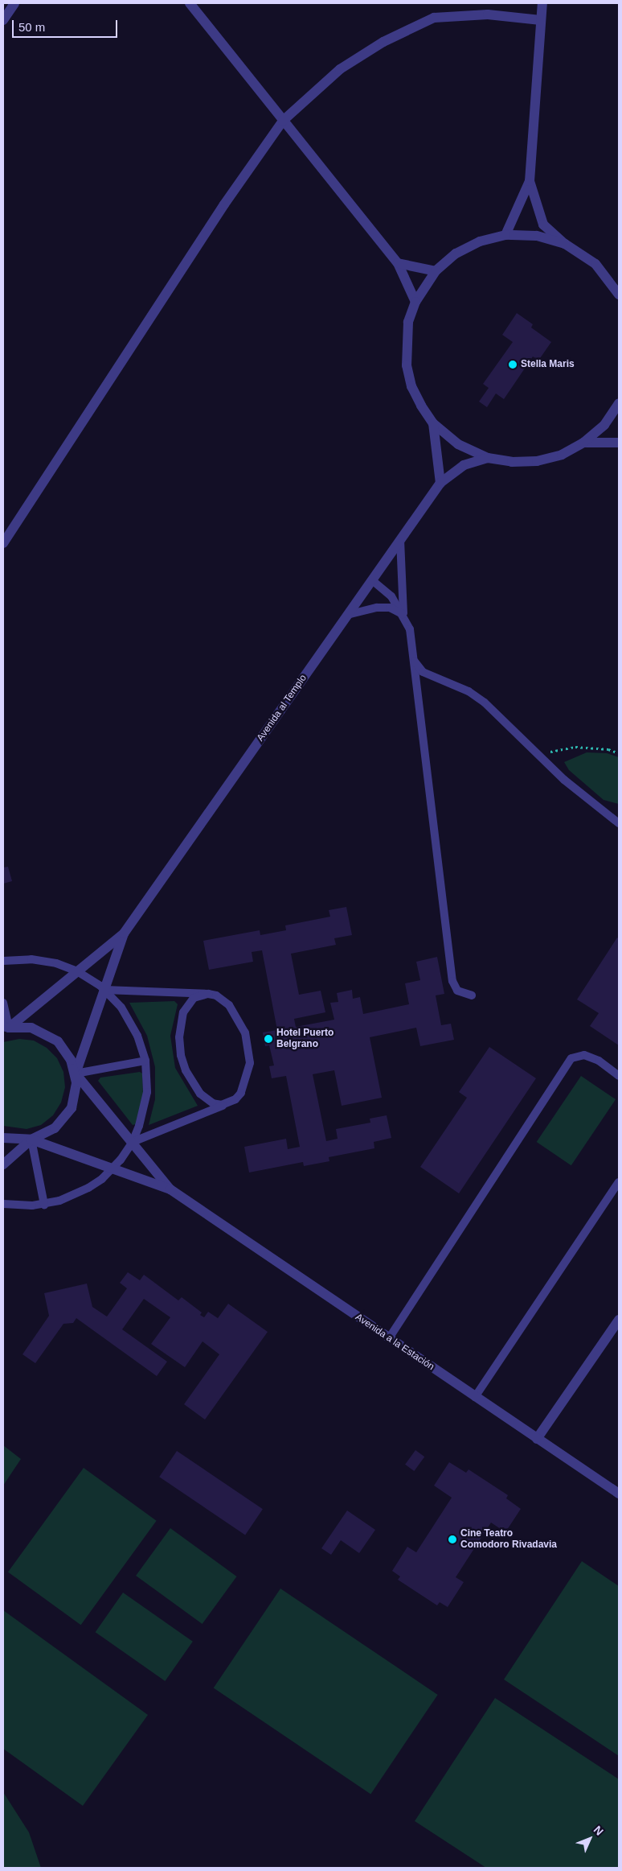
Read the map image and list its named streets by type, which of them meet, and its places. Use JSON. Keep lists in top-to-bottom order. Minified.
{"streets":{"street":["Avenida al Templo","Avenida a la Estación"]},"places":["Stella Maris","Hotel Puerto Belgrano","Cine Teatro Comodoro Rivadavia"],"scale_bar":"50 m","north":"top right"}
